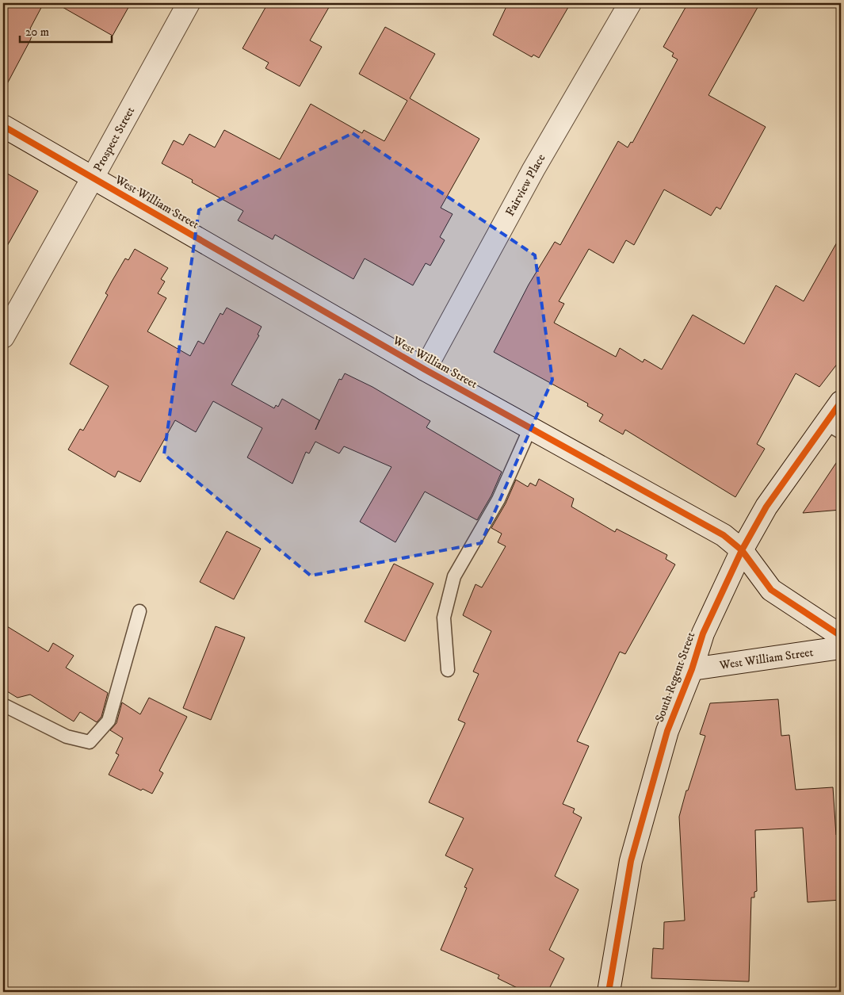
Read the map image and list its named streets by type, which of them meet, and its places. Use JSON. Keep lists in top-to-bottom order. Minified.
{"streets":{"street":["Prospect Street","Fairview Place","West William Street","South Regent Street"]},"crossings":[["Prospect Street","West William Street"],["Fairview Place","West William Street"],["West William Street","South Regent Street"]],"scale_bar":"20 m"}
